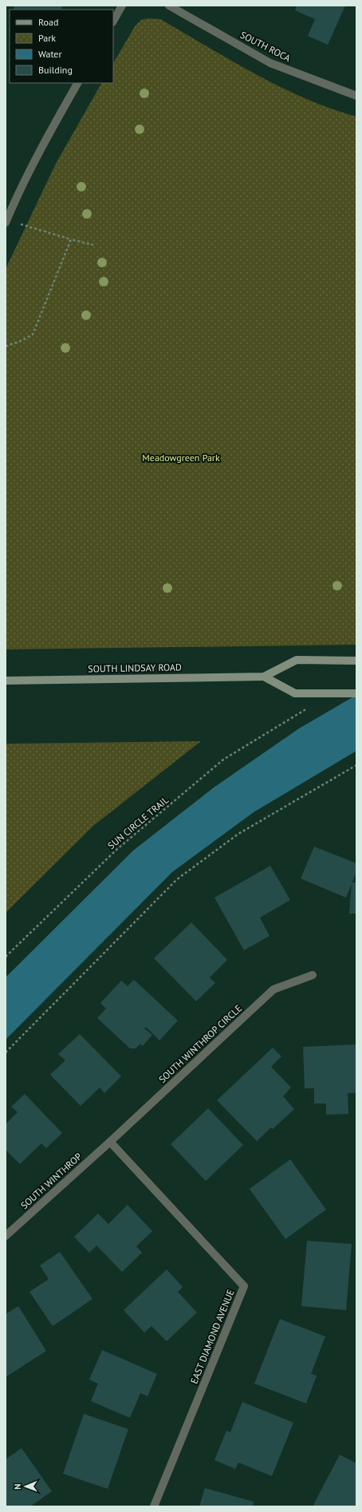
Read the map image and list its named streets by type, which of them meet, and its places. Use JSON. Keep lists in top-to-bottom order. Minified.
{"streets":{"main road":["SOUTH LINDSAY ROAD"],"street":["SOUTH ROCA","SOUTH WINTHROP CIRCLE","SOUTH WINTHROP","EAST DIAMOND AVENUE"],"path":["SUN CIRCLE TRAIL"]},"crossings":[["SOUTH WINTHROP CIRCLE","SOUTH WINTHROP"],["SOUTH WINTHROP CIRCLE","EAST DIAMOND AVENUE"],["SOUTH WINTHROP","EAST DIAMOND AVENUE"]],"parks":["Meadowgreen Park"],"legend":["Road","Park","Water","Building"],"north":"left"}
